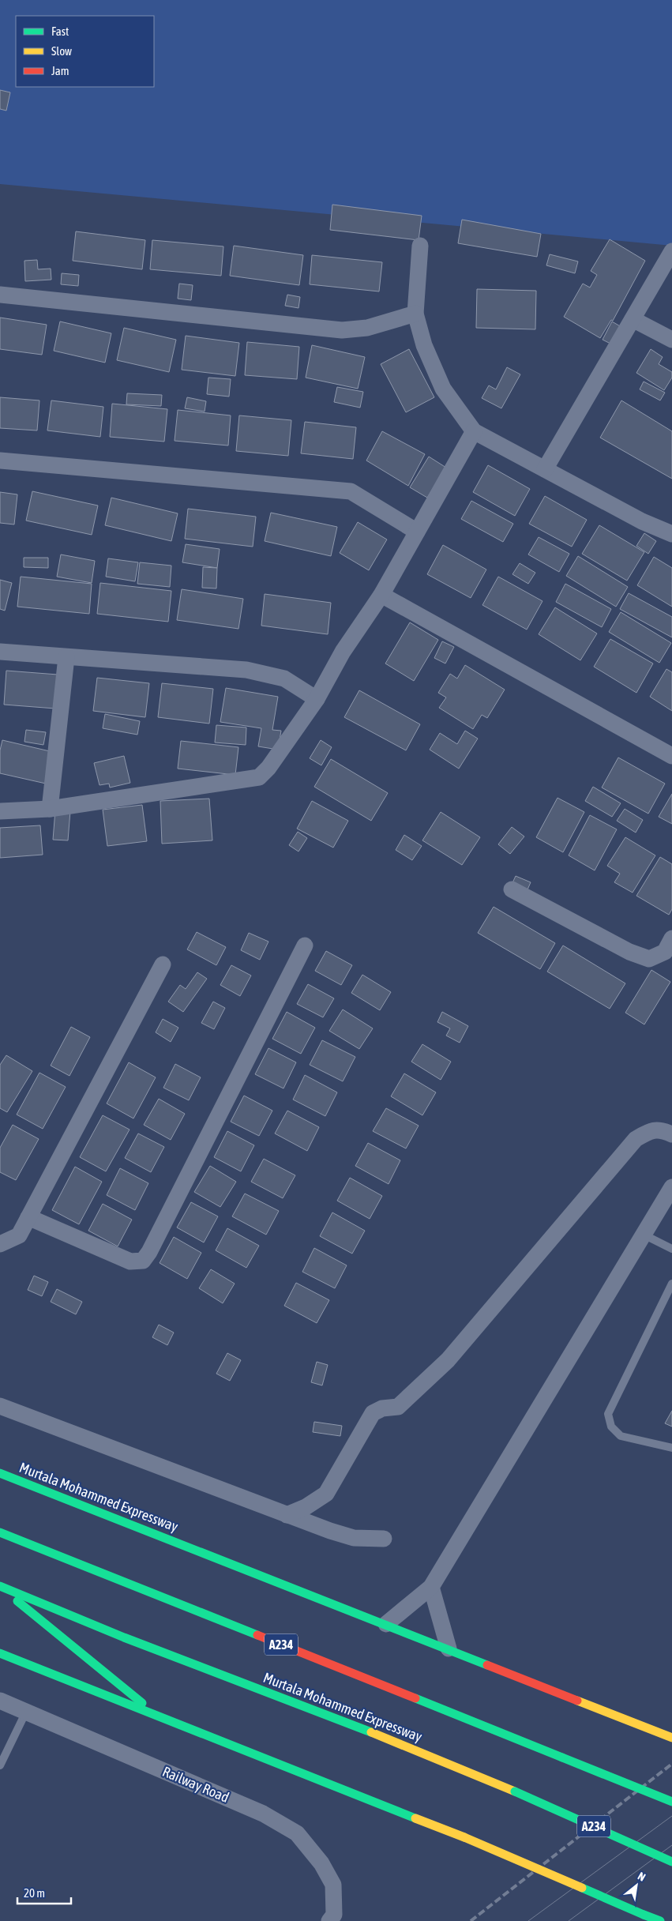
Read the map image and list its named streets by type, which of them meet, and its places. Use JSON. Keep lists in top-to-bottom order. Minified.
{"streets":{"highway":["Murtala Mohammed Expressway","A234"],"street":["Railway Road"]},"legend":["Fast","Slow","Jam"],"scale_bar":"20 m","north":"top right"}
